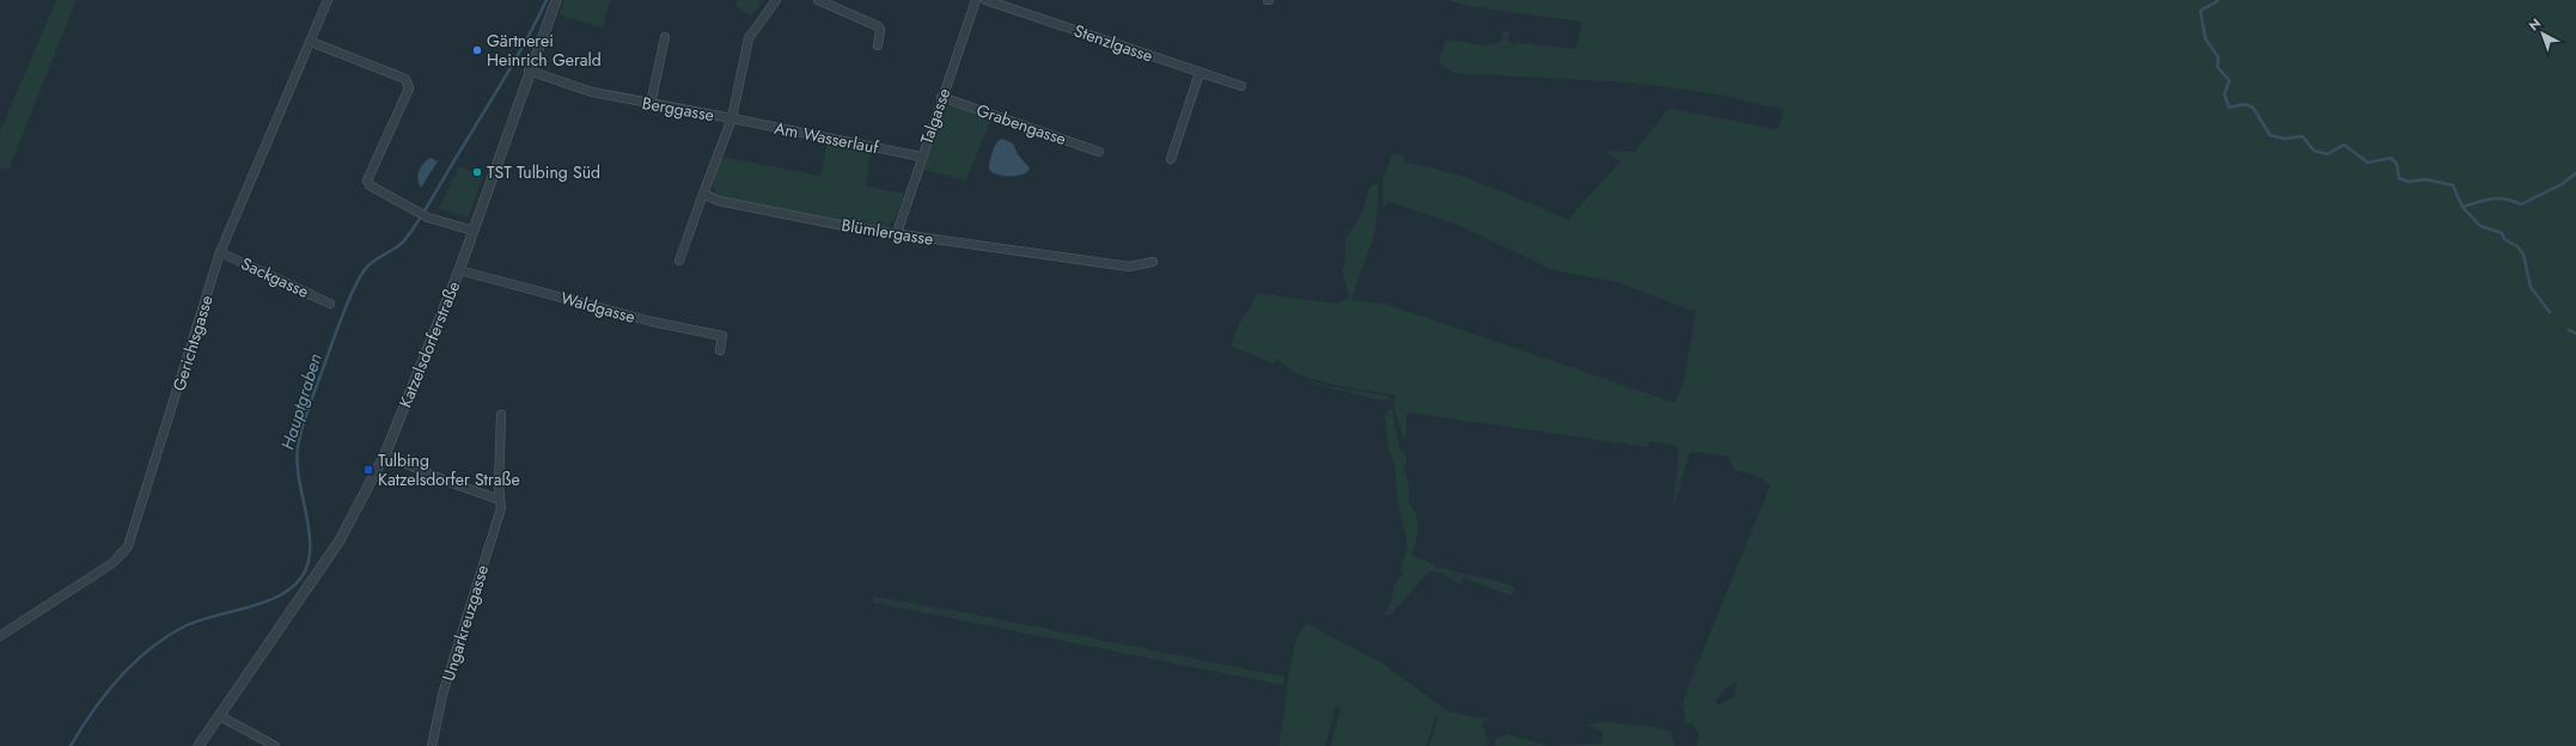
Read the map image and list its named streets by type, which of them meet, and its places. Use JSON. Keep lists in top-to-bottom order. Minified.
{"streets":{"street":["Stenzlgasse","Berggasse","Talgasse","Grabengasse","Am Wasserlauf","Blümlergasse","Sackgasse","Waldgasse","Gerichtsgasse","Katzelsdorferstraße","Ungarkreuzgasse"]},"crossings":[["Berggasse","Am Wasserlauf"],["Berggasse","Katzelsdorferstraße"],["Talgasse","Grabengasse"],["Talgasse","Am Wasserlauf"],["Talgasse","Blümlergasse"],["Sackgasse","Gerichtsgasse"],["Waldgasse","Katzelsdorferstraße"]],"water":["Hauptgraben"],"places":{"other":["Gärtnerei Heinrich Gerald","TST Tulbing Süd"],"transit":["Tulbing Katzelsdorfer Straße"]},"north":"top left"}
